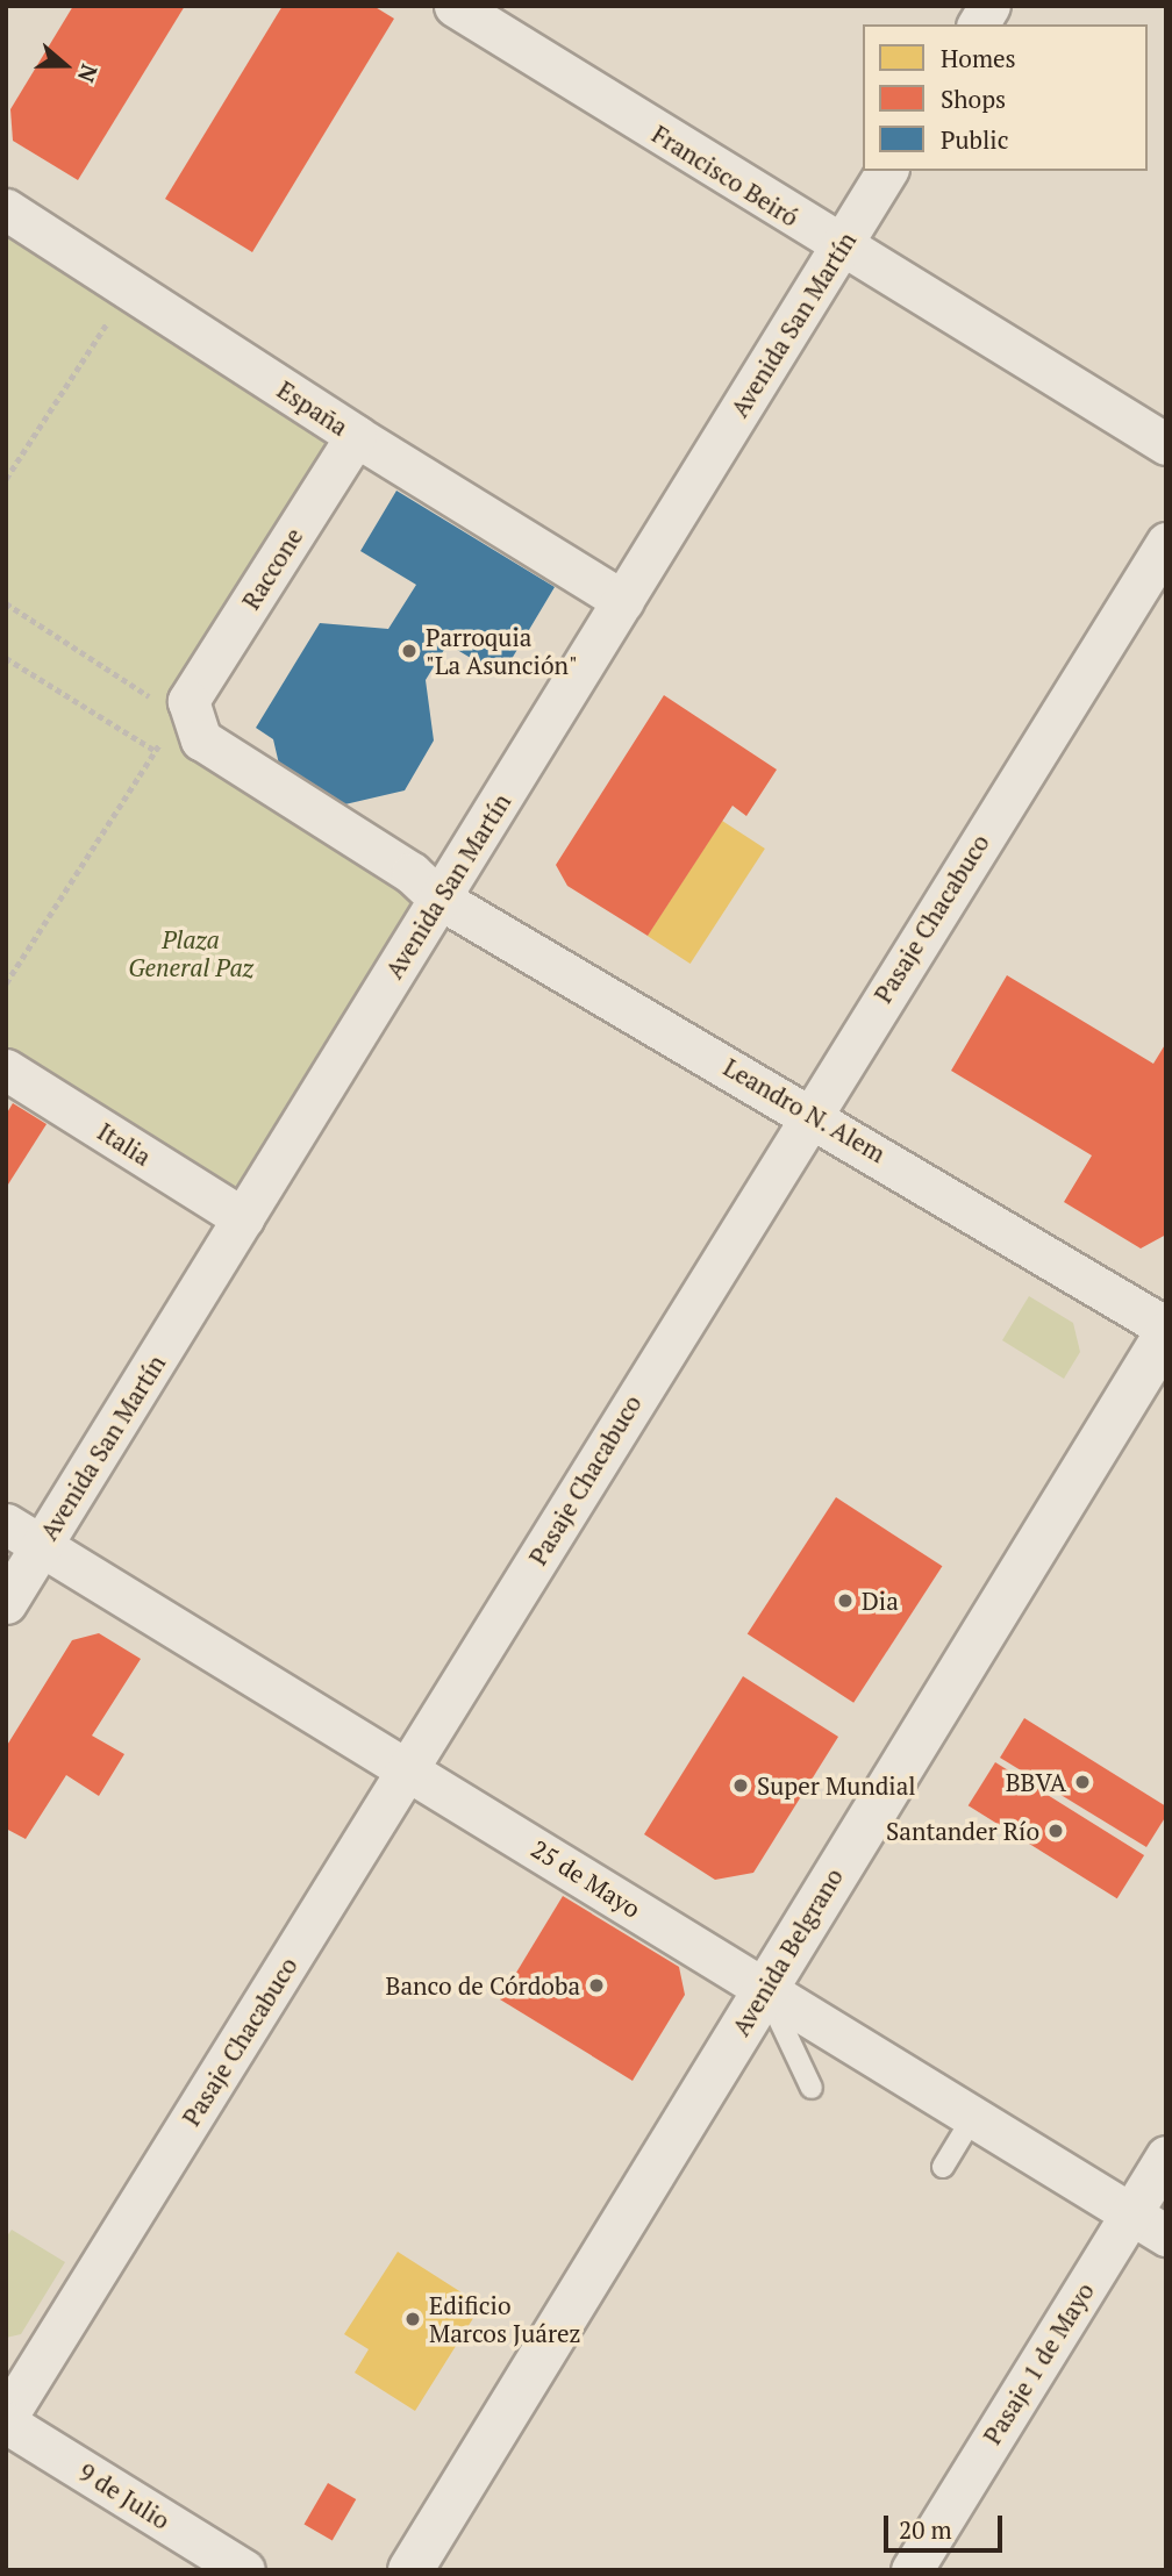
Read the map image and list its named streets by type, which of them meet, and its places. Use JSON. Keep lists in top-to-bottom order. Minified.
{"streets":{"street":["Francisco Beiró","Avenida San Martín","España","Raccone","Pasaje Chacabuco","Leandro N. Alem","Italia","25 de Mayo","Avenida Belgrano","Pasaje 1 de Mayo","9 de Julio"]},"crossings":[["Francisco Beiró","Avenida San Martín"],["Avenida San Martín","España"],["Avenida San Martín","Leandro N. Alem"],["Avenida San Martín","Italia"],["Avenida San Martín","25 de Mayo"],["España","Raccone"],["Raccone","Leandro N. Alem"],["Pasaje Chacabuco","Leandro N. Alem"],["Pasaje Chacabuco","25 de Mayo"],["Pasaje Chacabuco","9 de Julio"],["25 de Mayo","Avenida Belgrano"],["25 de Mayo","Pasaje 1 de Mayo"]],"parks":["Plaza General Paz"],"places":["Parroquia \"La Asunción\"","Dia","BBVA","Super Mundial","Santander Río","Banco de Córdoba","Edificio Marcos Juárez"],"legend":["Homes","Shops","Public"],"scale_bar":"20 m","north":"right"}
